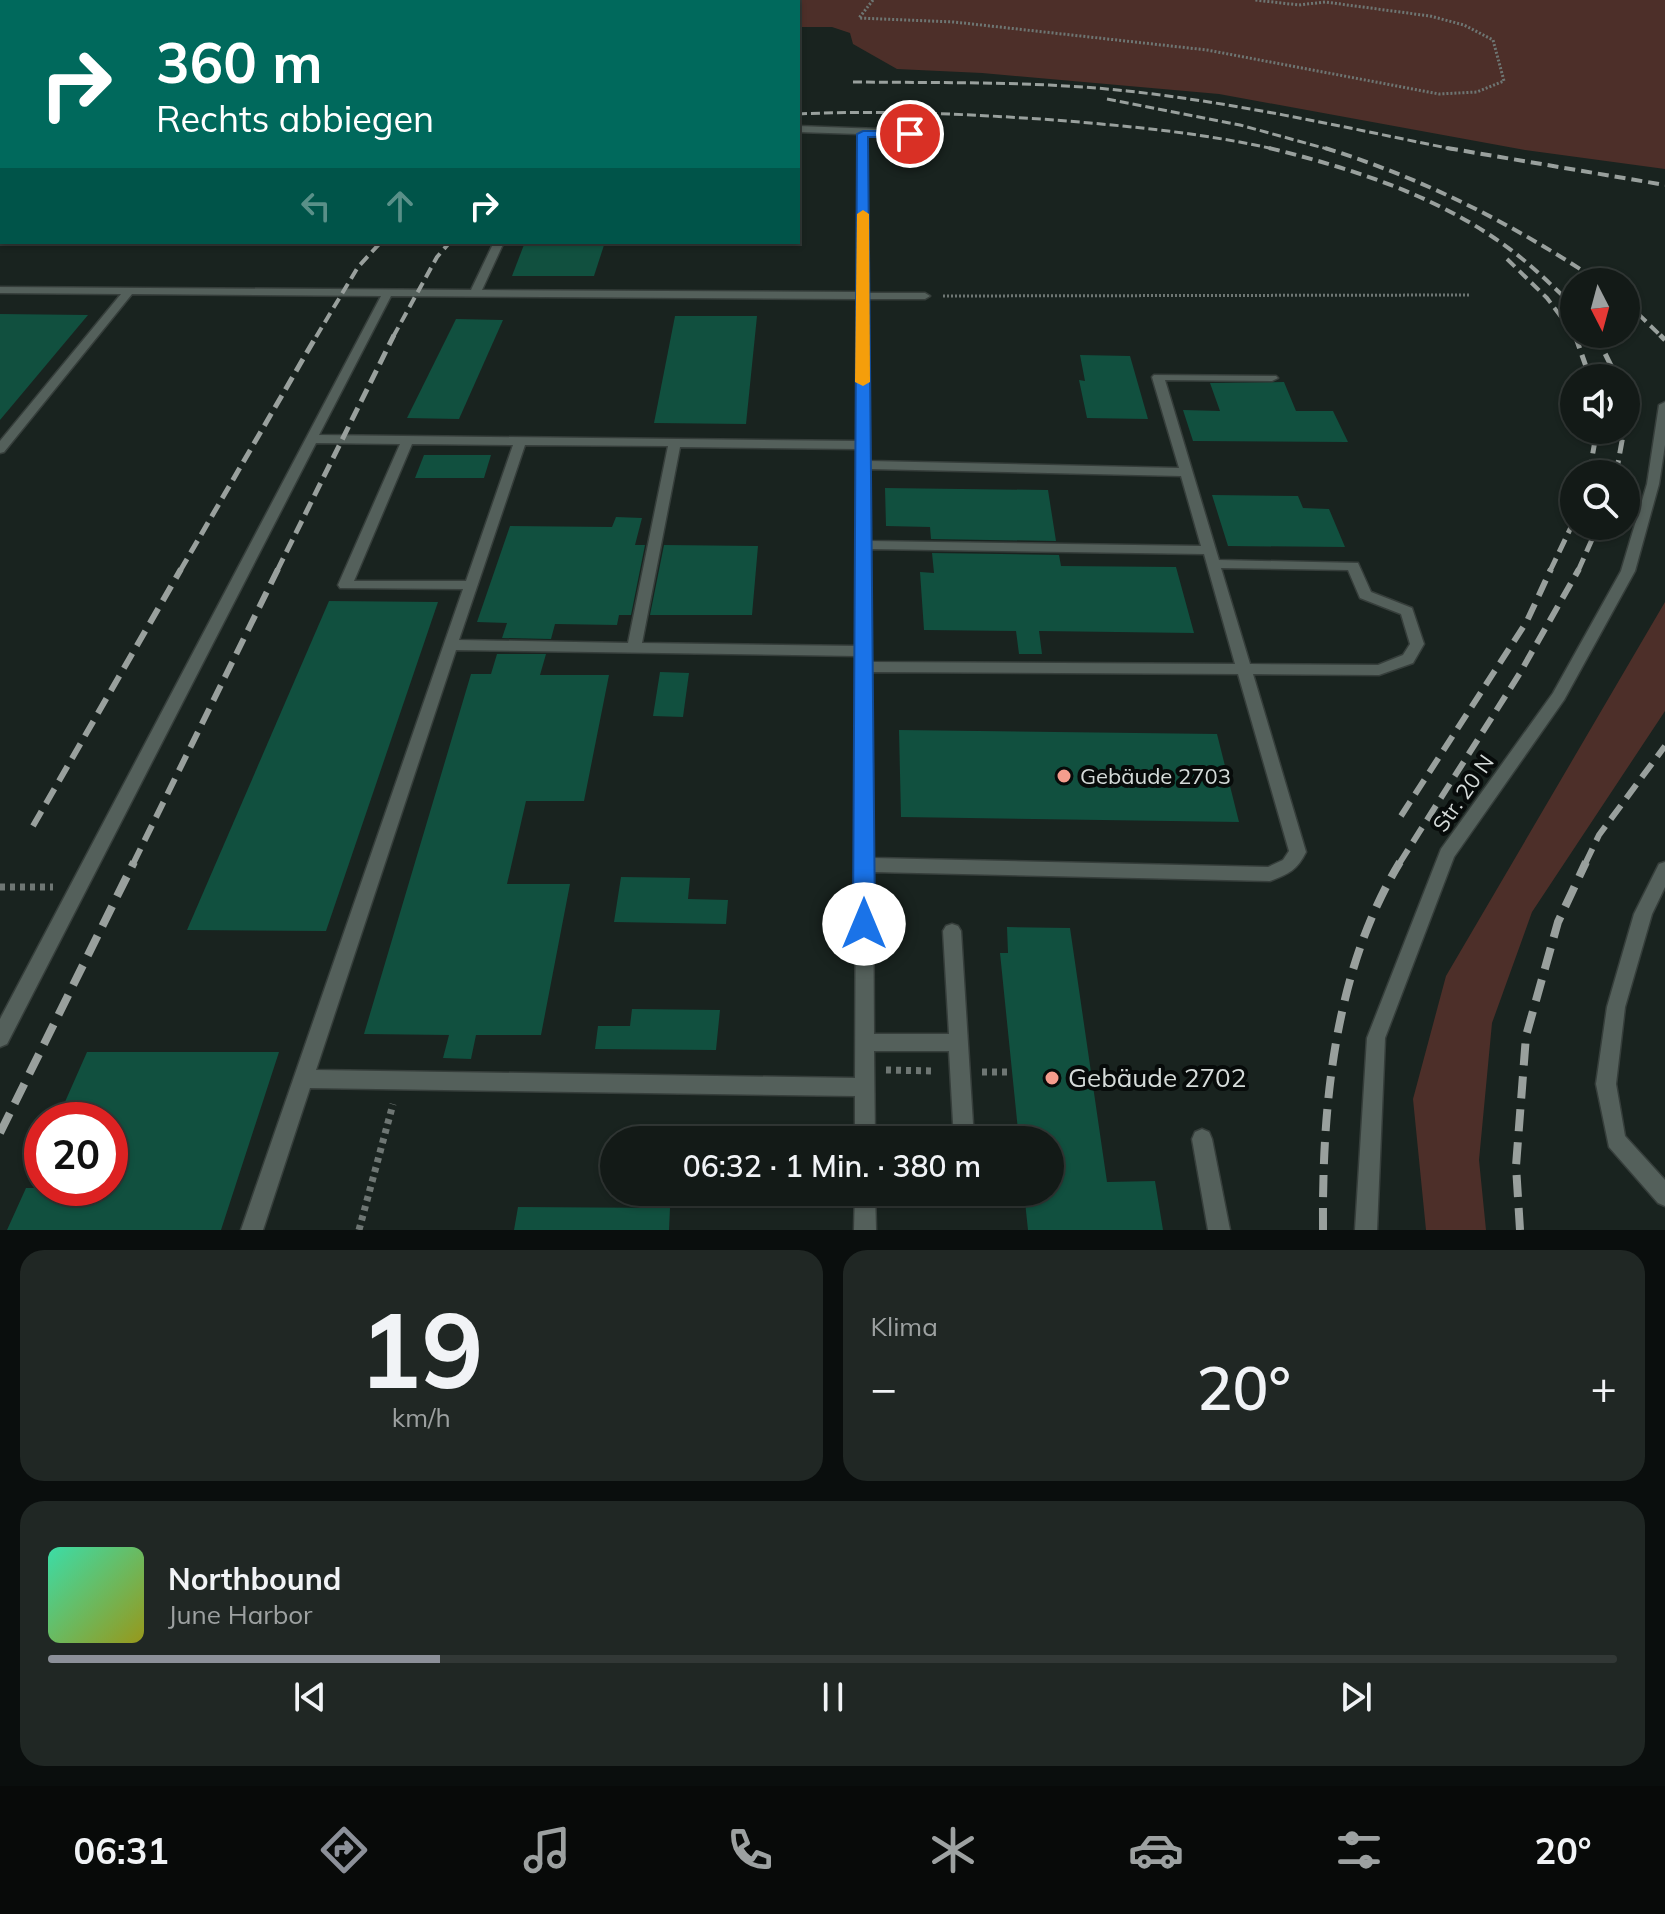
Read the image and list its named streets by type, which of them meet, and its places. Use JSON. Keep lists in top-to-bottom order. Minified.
{"streets":{"lane":["Str. 20 N"]},"places":["Gebäude 2703","Gebäude 2702"],"north":"bottom","page":{"turn":["360 m","Rechts abbiegen"],"limit":"20","trip":"06:32 · 1 Min. · 380 m","tile":[["19","km/h"],"Klima"],"heat":["−","20°","+"],"song":["Northbound","June Harbor"],"tabs":["06:31","20°"]}}
